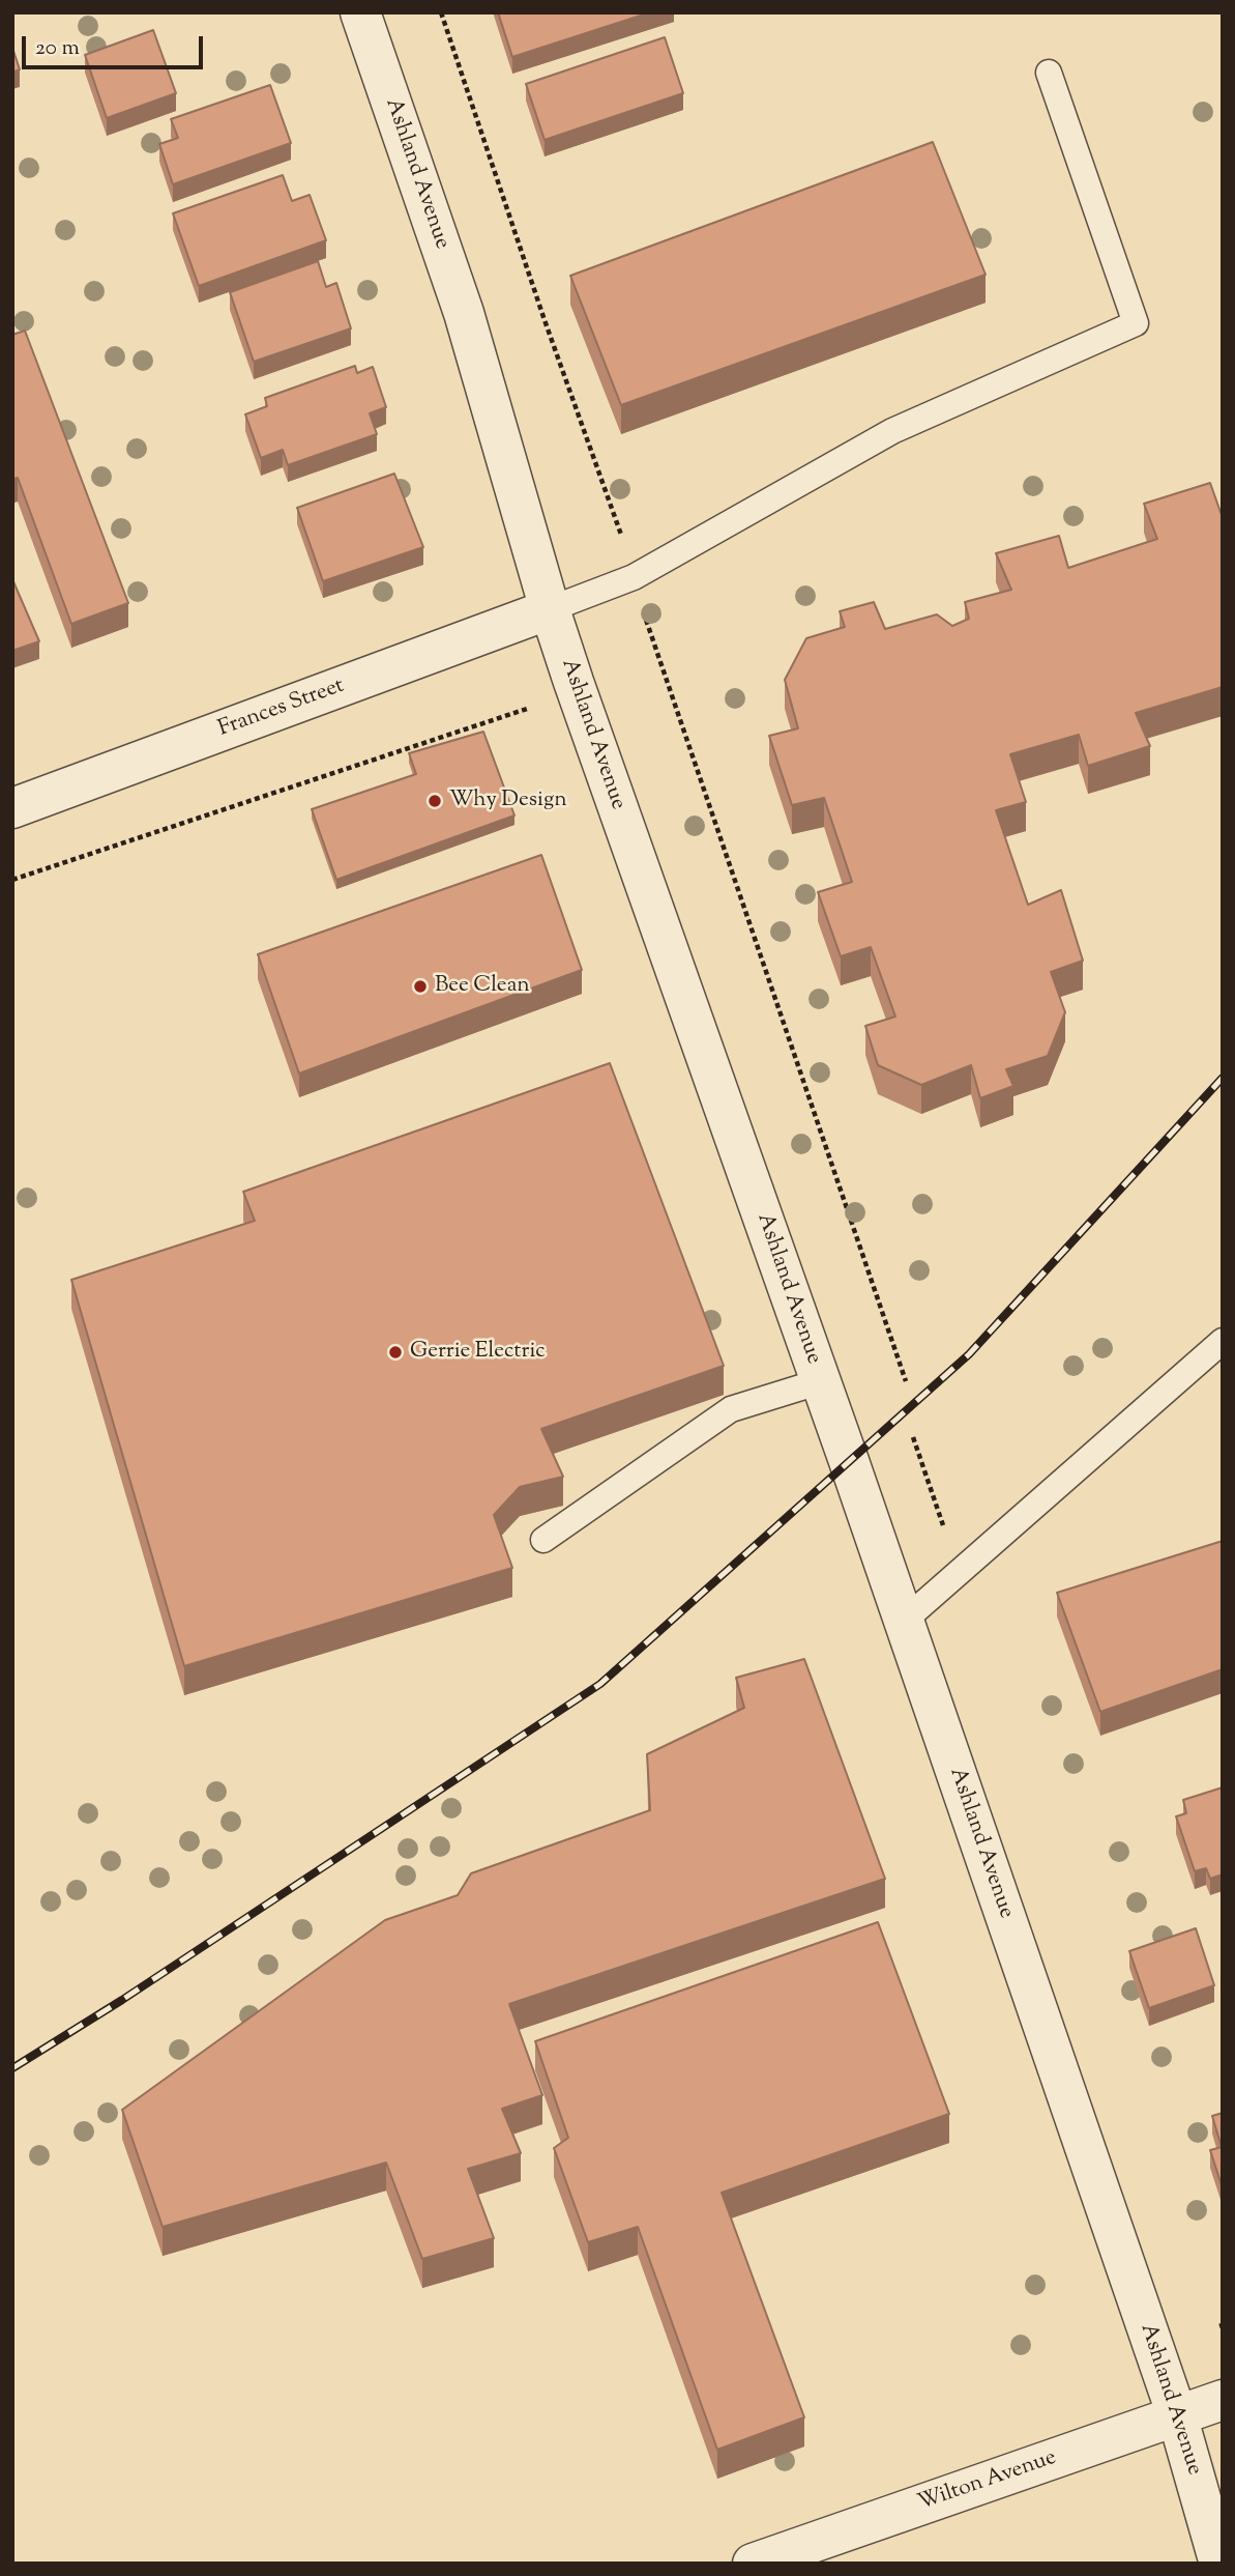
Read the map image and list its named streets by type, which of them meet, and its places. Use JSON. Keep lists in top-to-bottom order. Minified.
{"streets":{"street":["Ashland Avenue","Frances Street","Wilton Avenue"]},"crossings":[["Ashland Avenue","Frances Street"],["Ashland Avenue","Wilton Avenue"]],"places":["Why Design","Bee Clean","Gerrie Electric"],"scale_bar":"20 m"}
